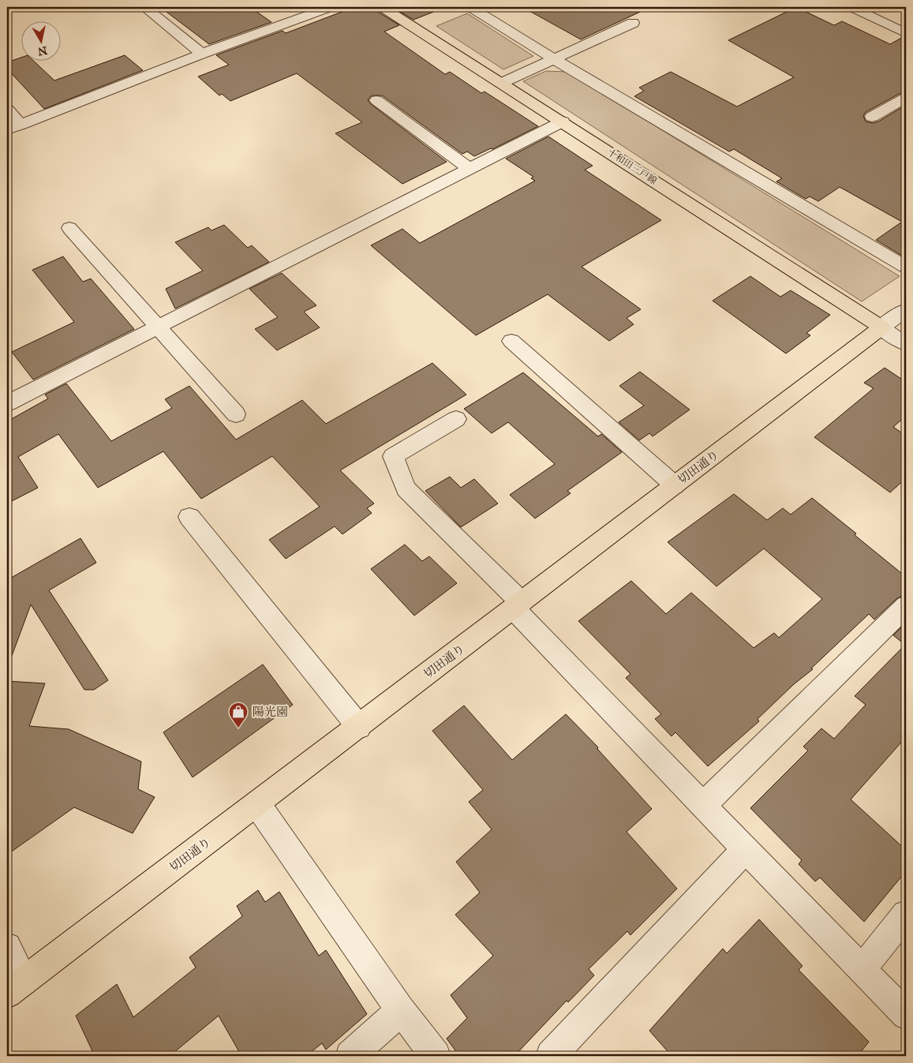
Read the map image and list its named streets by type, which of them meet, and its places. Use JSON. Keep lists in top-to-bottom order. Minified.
{"streets":{"main road":["十和田三戸線","切田通り"]},"crossings":[["十和田三戸線","切田通り"]],"places":{"shop":["陽光園"]},"north":"bottom"}
